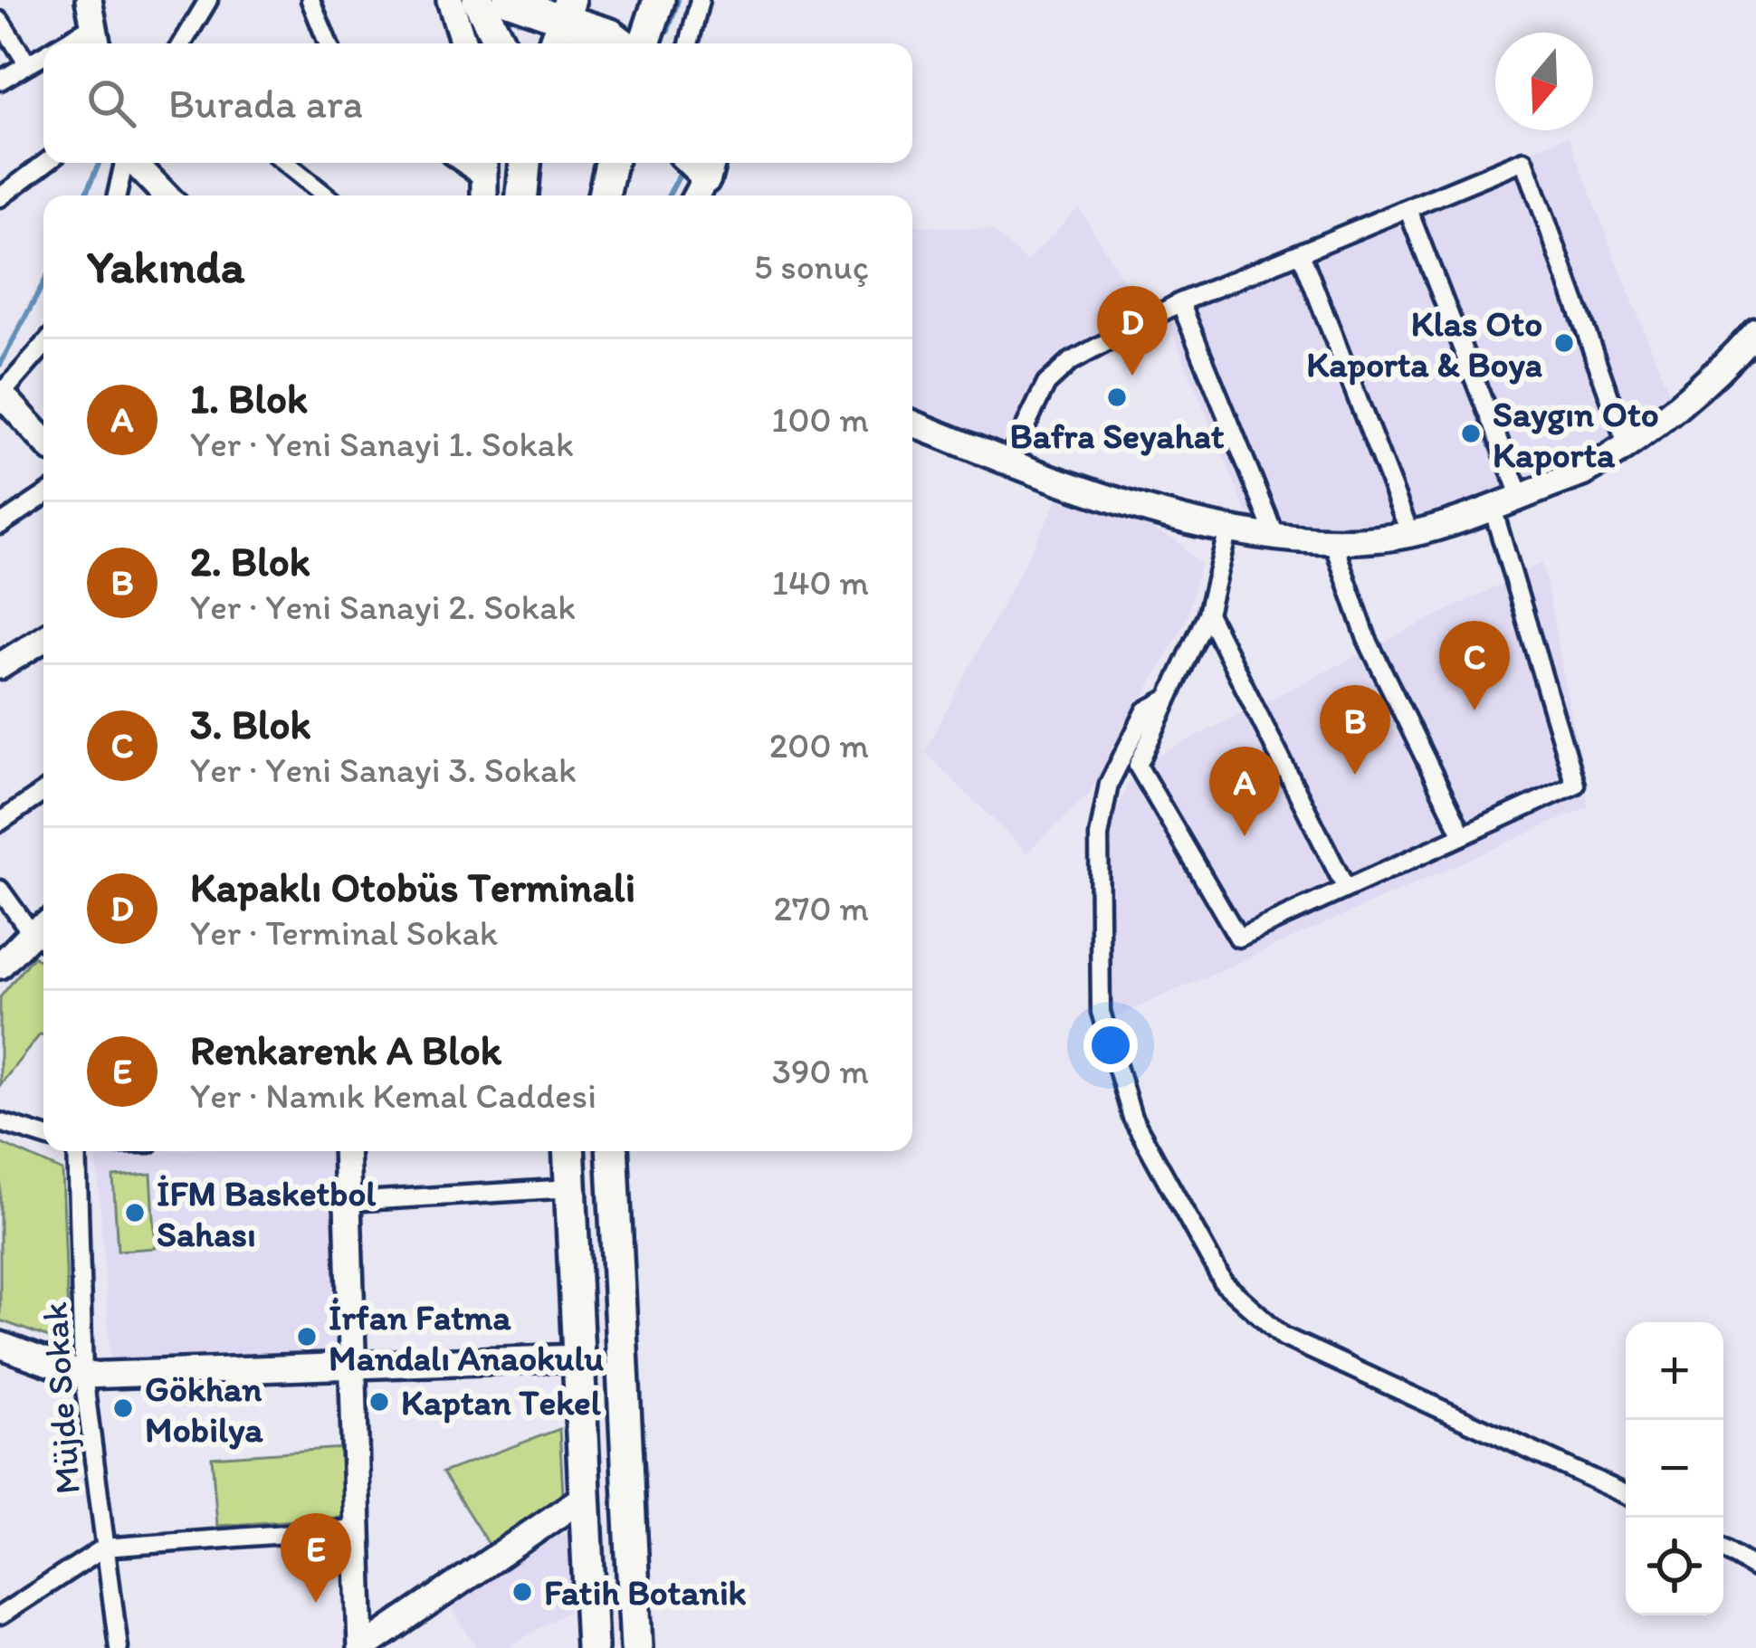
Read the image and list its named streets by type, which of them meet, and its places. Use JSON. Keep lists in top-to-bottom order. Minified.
{"streets":{"street":["Müjde Sokak"]},"places":["Klas Oto Kaporta & Boya","Bafra Seyahat","Saygın Oto Kaporta","İFM Basketbol Sahası","İrfan Fatma Mandalı Anaokulu","Kaptan Tekel","Gökhan Mobilya","Fatih Botanik"],"north":"bottom","page":{"search":"Burada ara","heading":["Yakında","5 sonuç"],"pins":["D","C","B","A","E"],"list":[{"mark":"A","name":"1. Blok","note":"Yer · Yeni Sanayi 1. Sokak","value":"100 m"},{"mark":"B","name":"2. Blok","note":"Yer · Yeni Sanayi 2. Sokak","value":"140 m"},{"mark":"C","name":"3. Blok","note":"Yer · Yeni Sanayi 3. Sokak","value":"200 m"},{"mark":"D","name":"Kapaklı Otobüs Terminali","note":"Yer · Terminal Sokak","value":"270 m"},{"mark":"E","name":"Renkarenk A Blok","note":"Yer · Namık Kemal Caddesi","value":"390 m"}],"map_buttons":["+","−"]}}
